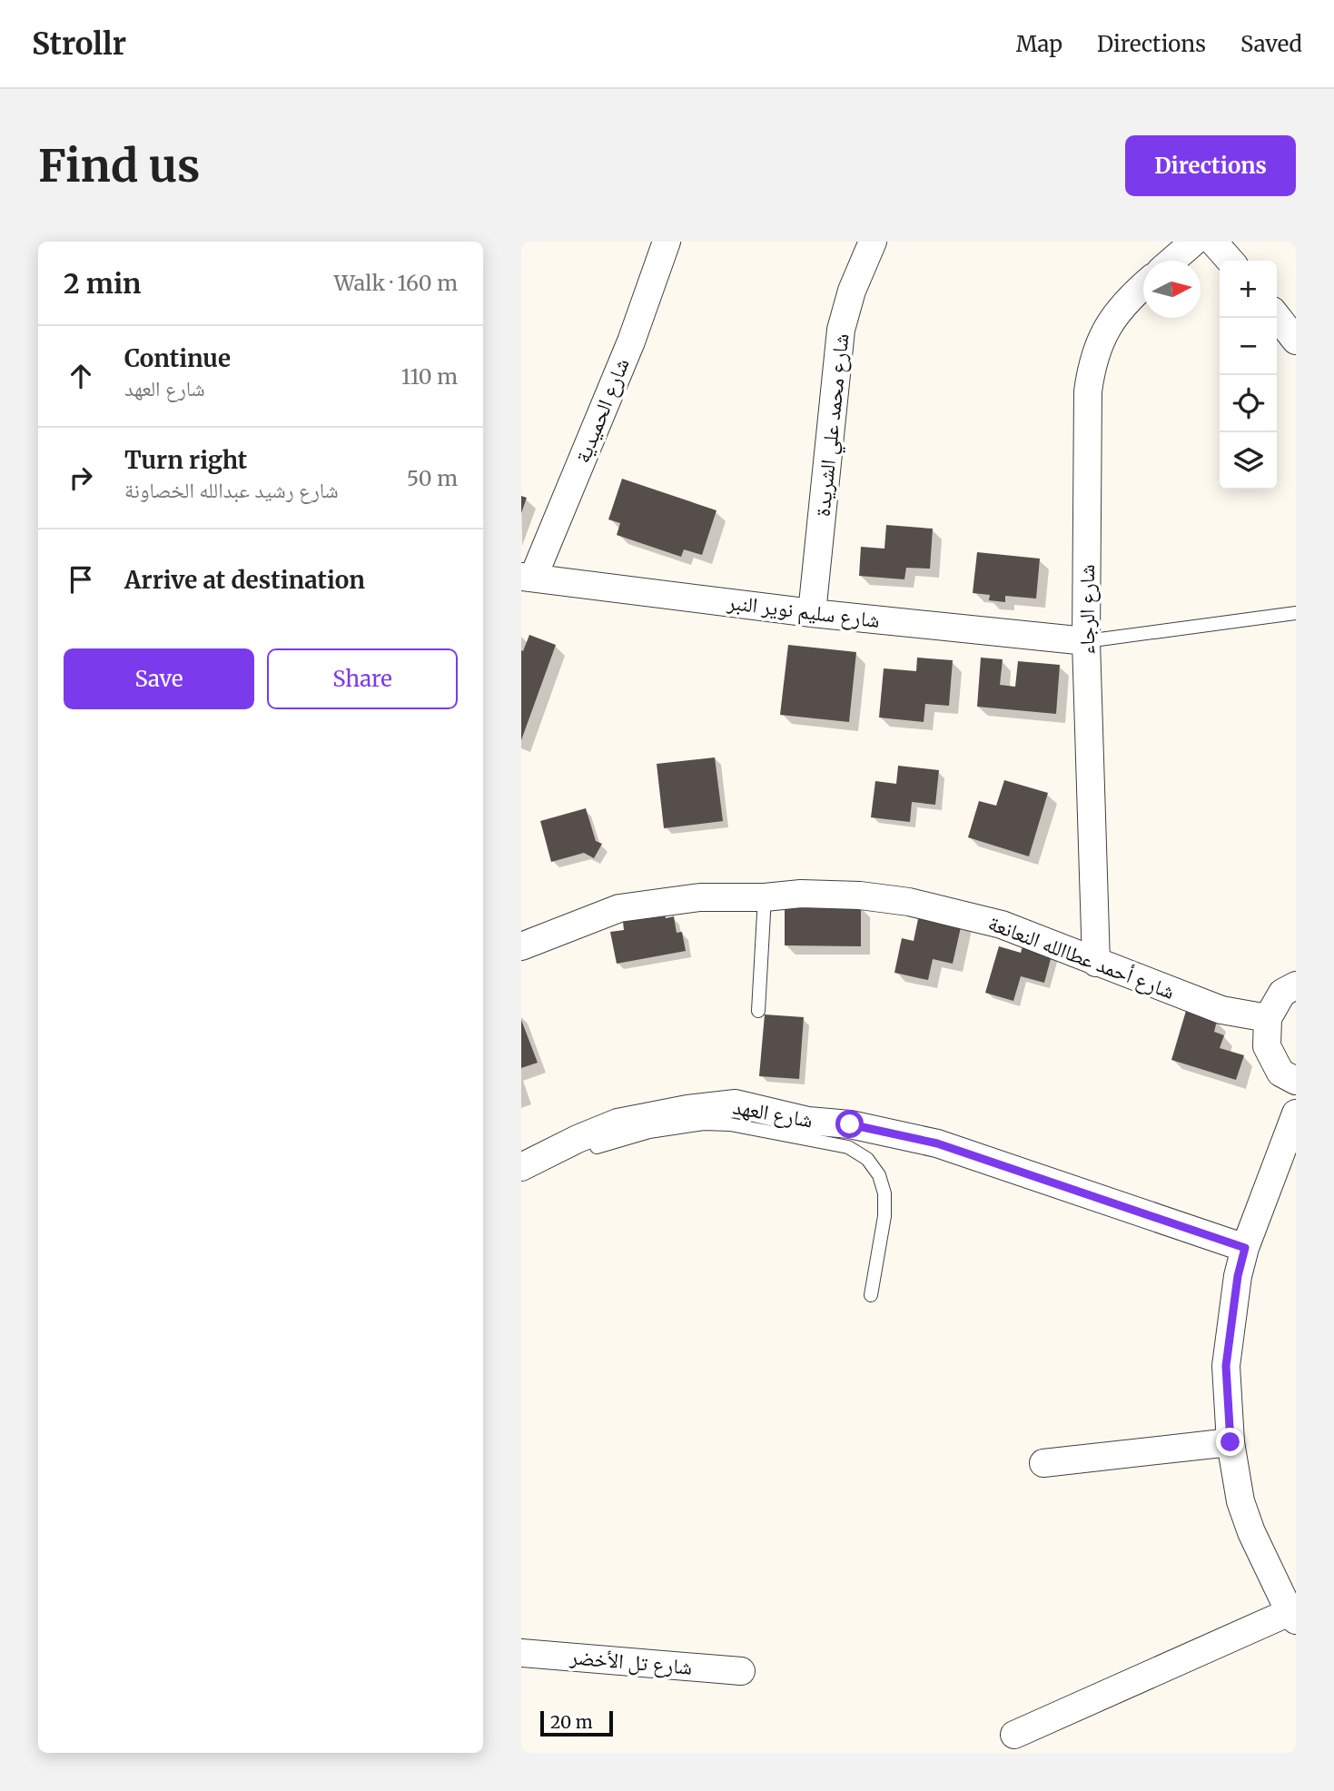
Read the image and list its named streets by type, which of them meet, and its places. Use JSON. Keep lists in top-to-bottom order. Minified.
{"streets":{"street":["شارع الحميدية","شارع محمد علي الشريدة","شارع الرجاء","شارع سليم نوير النبر","شارع أحمد عطاالله النعانعة","شارع العهد","شارع تل الأخضر"]},"crossings":[["شارع الحميدية","شارع سليم نوير النبر"],["شارع محمد علي الشريدة","شارع سليم نوير النبر"],["شارع الرجاء","شارع سليم نوير النبر"],["شارع الرجاء","شارع أحمد عطاالله النعانعة"]],"scale_bar":"20 m","north":"right","page":{"header":"Strollr","nav":["Map","Directions","Saved"],"buttons":["Directions",["Save","Share"]],"title":"Find us","heading":["2 min","Walk · 160 m"],"map_buttons":["+","−"],"list":[["Continue","شارع العهد","110 m"],["Turn right","شارع رشيد عبدالله الخصاونة","50 m"],"Arrive at destination"],"scale":"20 m"}}
